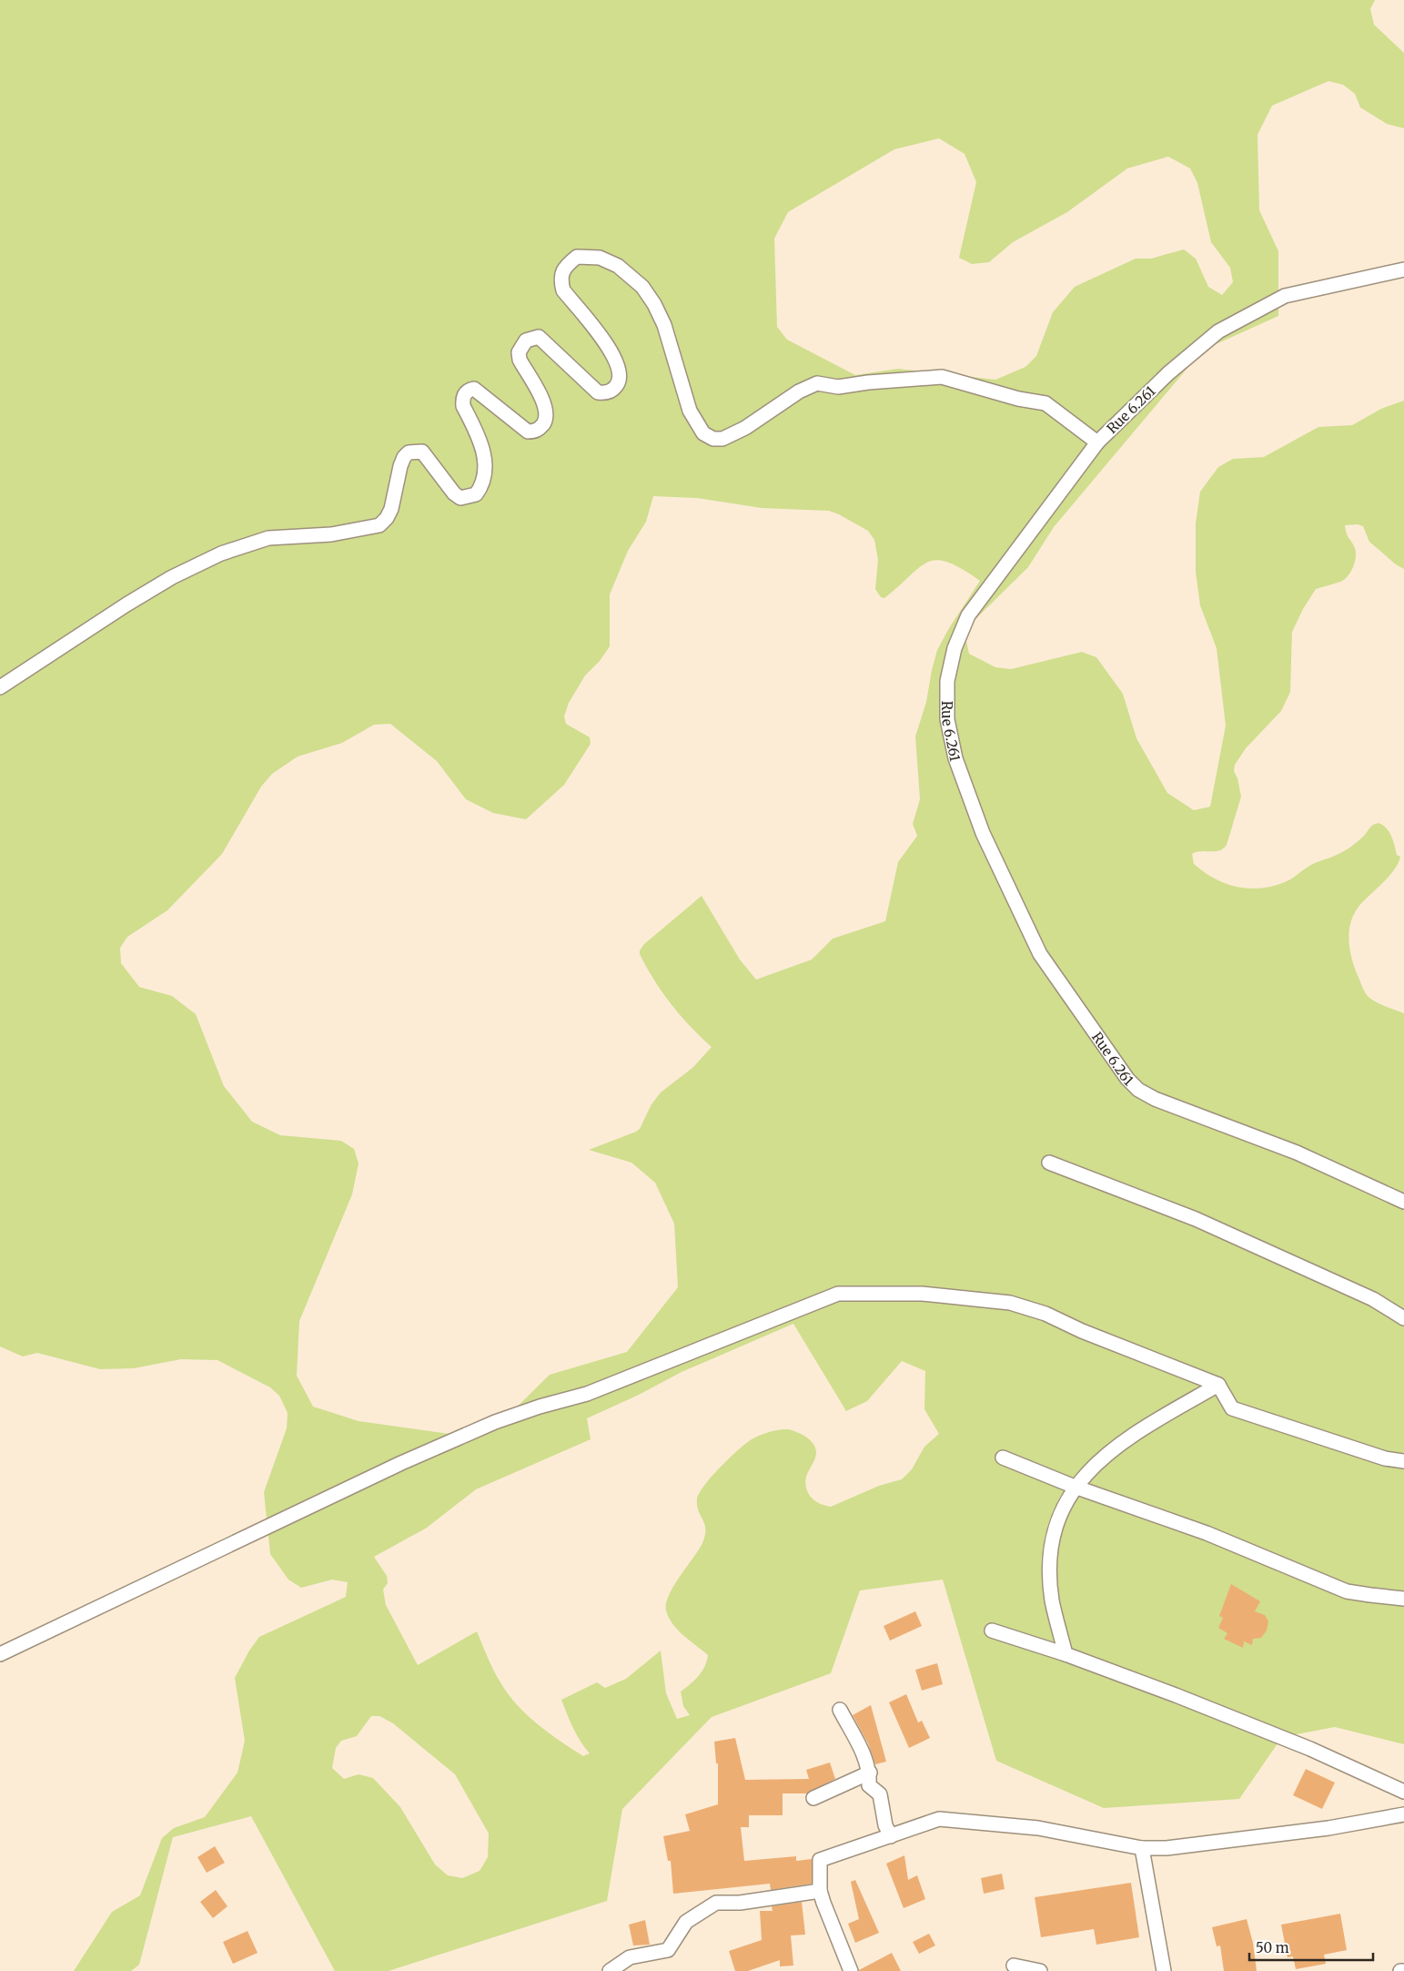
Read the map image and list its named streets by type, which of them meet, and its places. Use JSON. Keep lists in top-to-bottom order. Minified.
{"streets":{"street":["Rue 6.261"]},"scale_bar":"50 m"}
